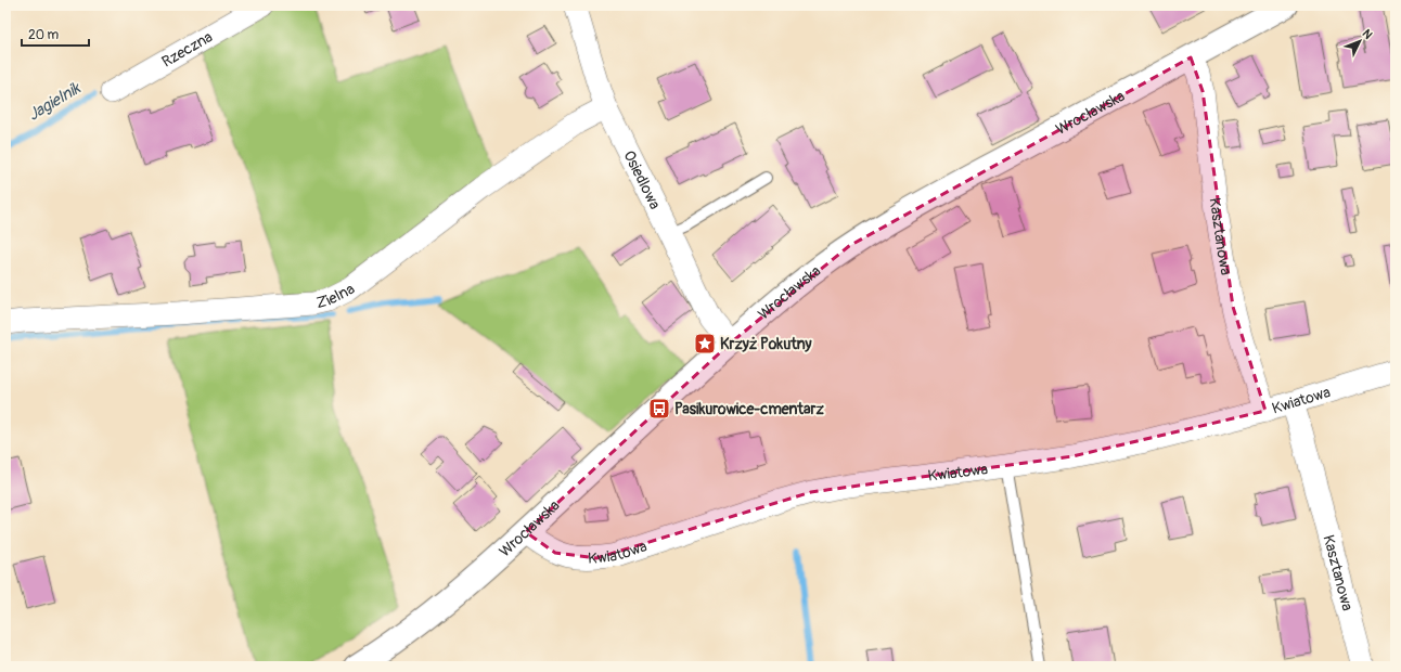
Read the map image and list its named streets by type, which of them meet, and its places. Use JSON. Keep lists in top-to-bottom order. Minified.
{"streets":{"street":["Rzeczna","Wrocławska","Osiedlowa","Kasztanowa","Zielna","Kwiatowa"]},"crossings":[["Wrocławska","Osiedlowa"],["Wrocławska","Kasztanowa"],["Wrocławska","Kwiatowa"],["Osiedlowa","Zielna"],["Kasztanowa","Kwiatowa"]],"water":["Jagielnik"],"places":{"place":["Krzyż Pokutny"],"bus stop":["Pasikurowice-cmentarz"]},"scale_bar":"20 m","north":"top right"}
